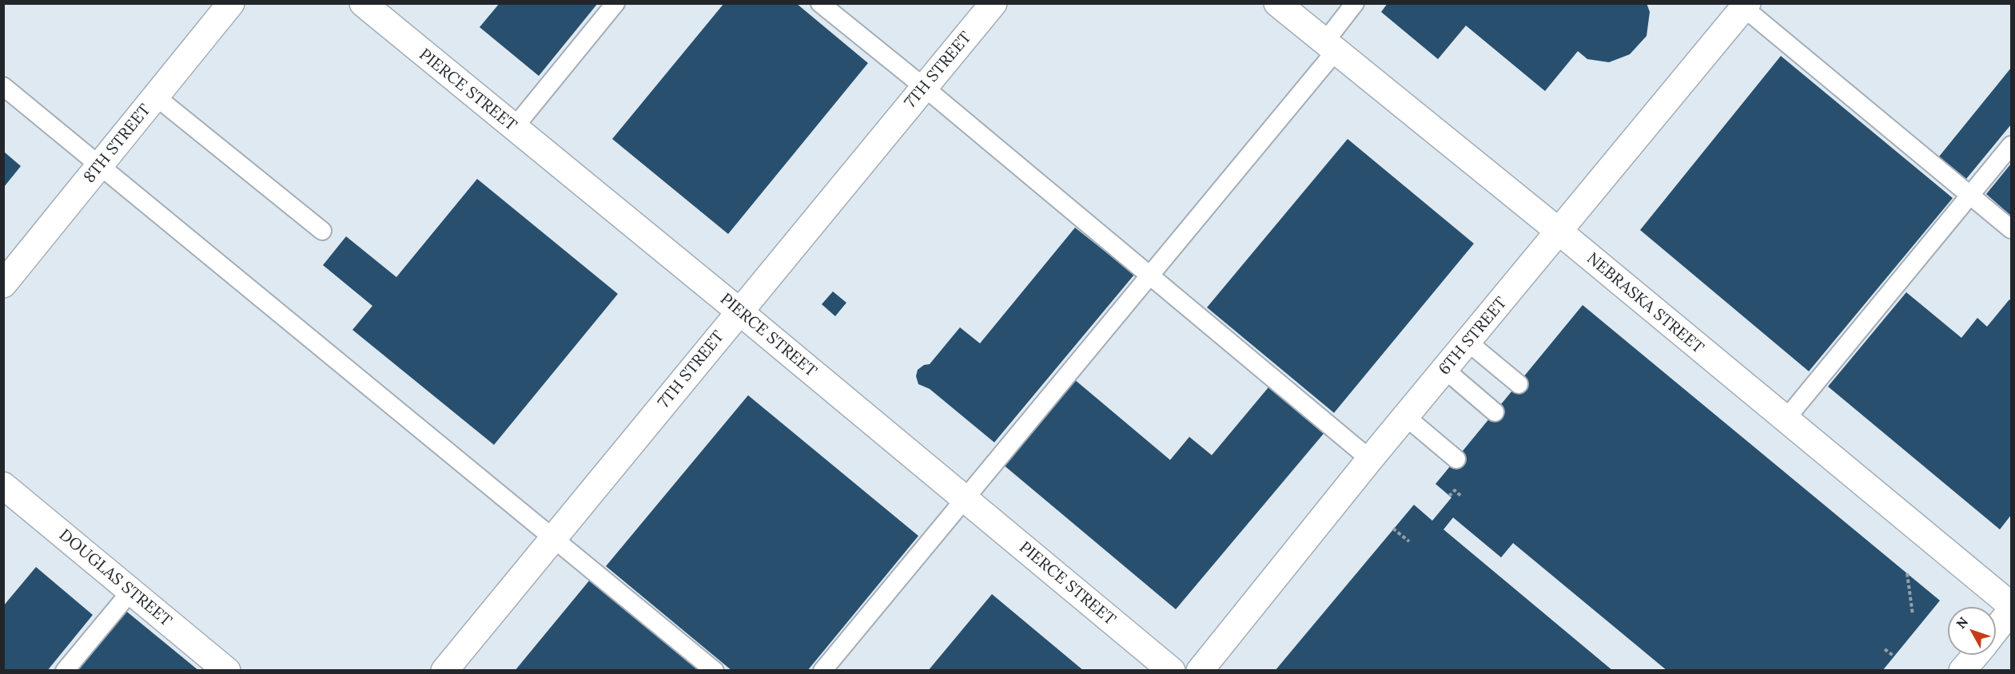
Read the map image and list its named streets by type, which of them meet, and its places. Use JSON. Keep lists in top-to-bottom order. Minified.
{"streets":{"main road":["7TH STREET","PIERCE STREET","8TH STREET","NEBRASKA STREET","6TH STREET","DOUGLAS STREET"]},"crossings":[["7TH STREET","PIERCE STREET"],["NEBRASKA STREET","6TH STREET"]],"north":"top left"}
